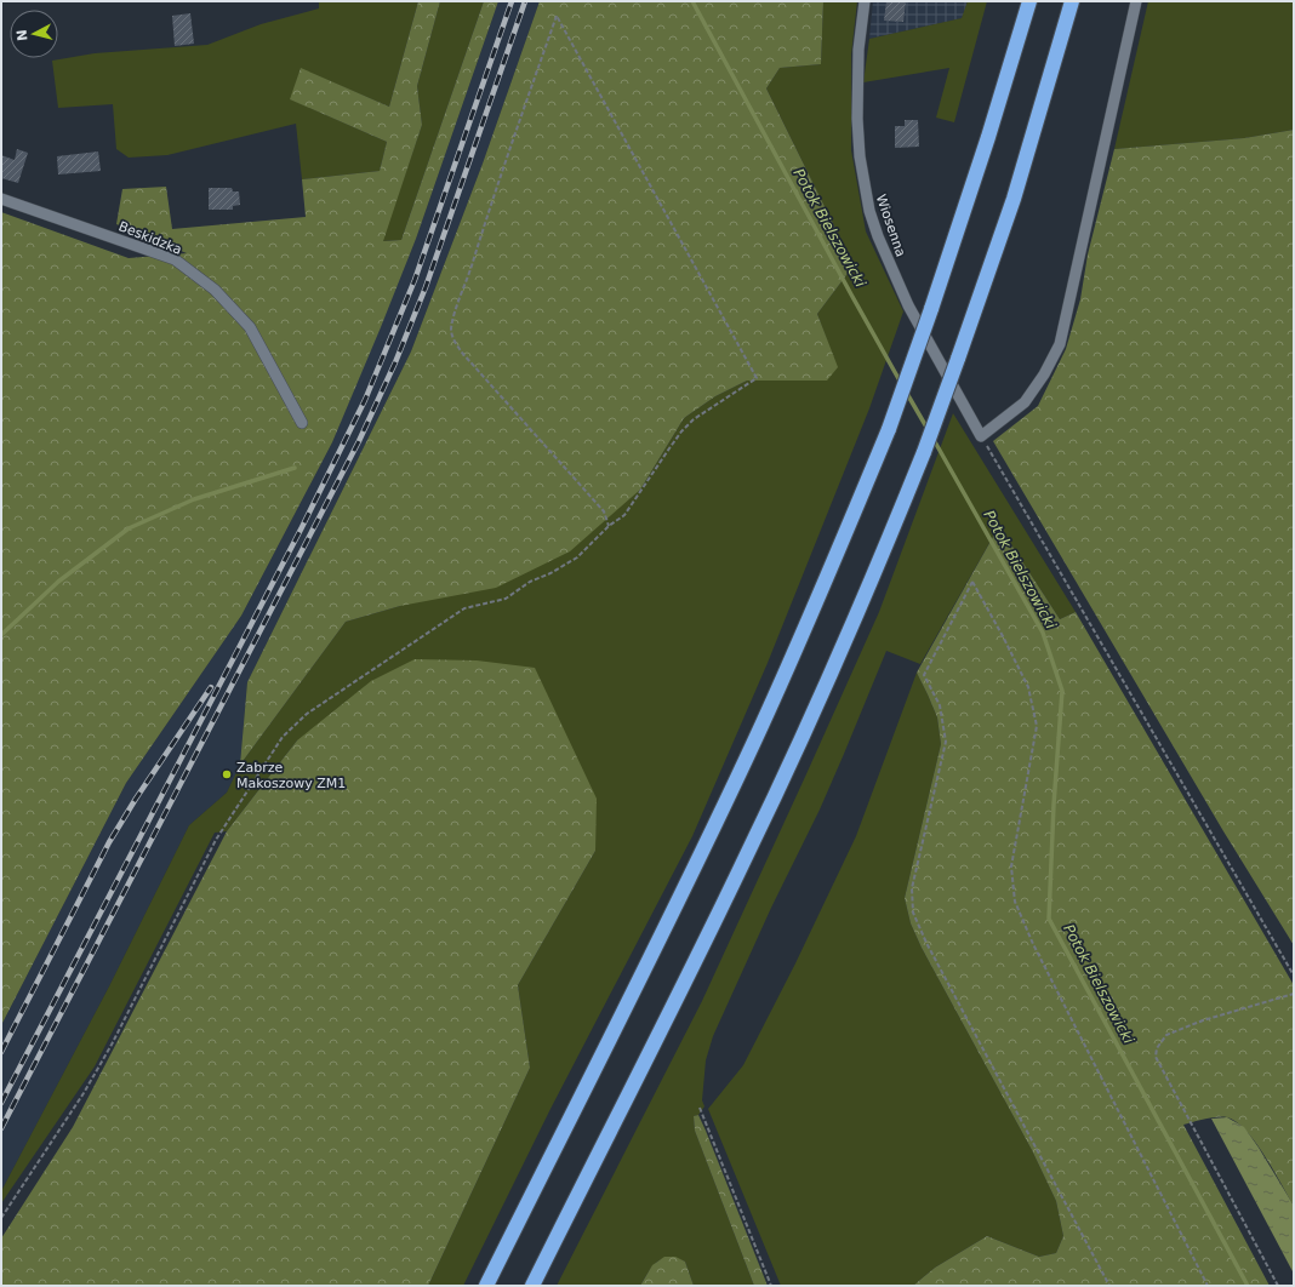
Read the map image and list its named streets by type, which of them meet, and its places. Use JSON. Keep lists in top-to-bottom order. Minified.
{"streets":{"street":["Wiosenna","Beskidzka"]},"water":["Potok Bielszowicki"],"places":["Zabrze Makoszowy ZM1"],"north":"left"}
